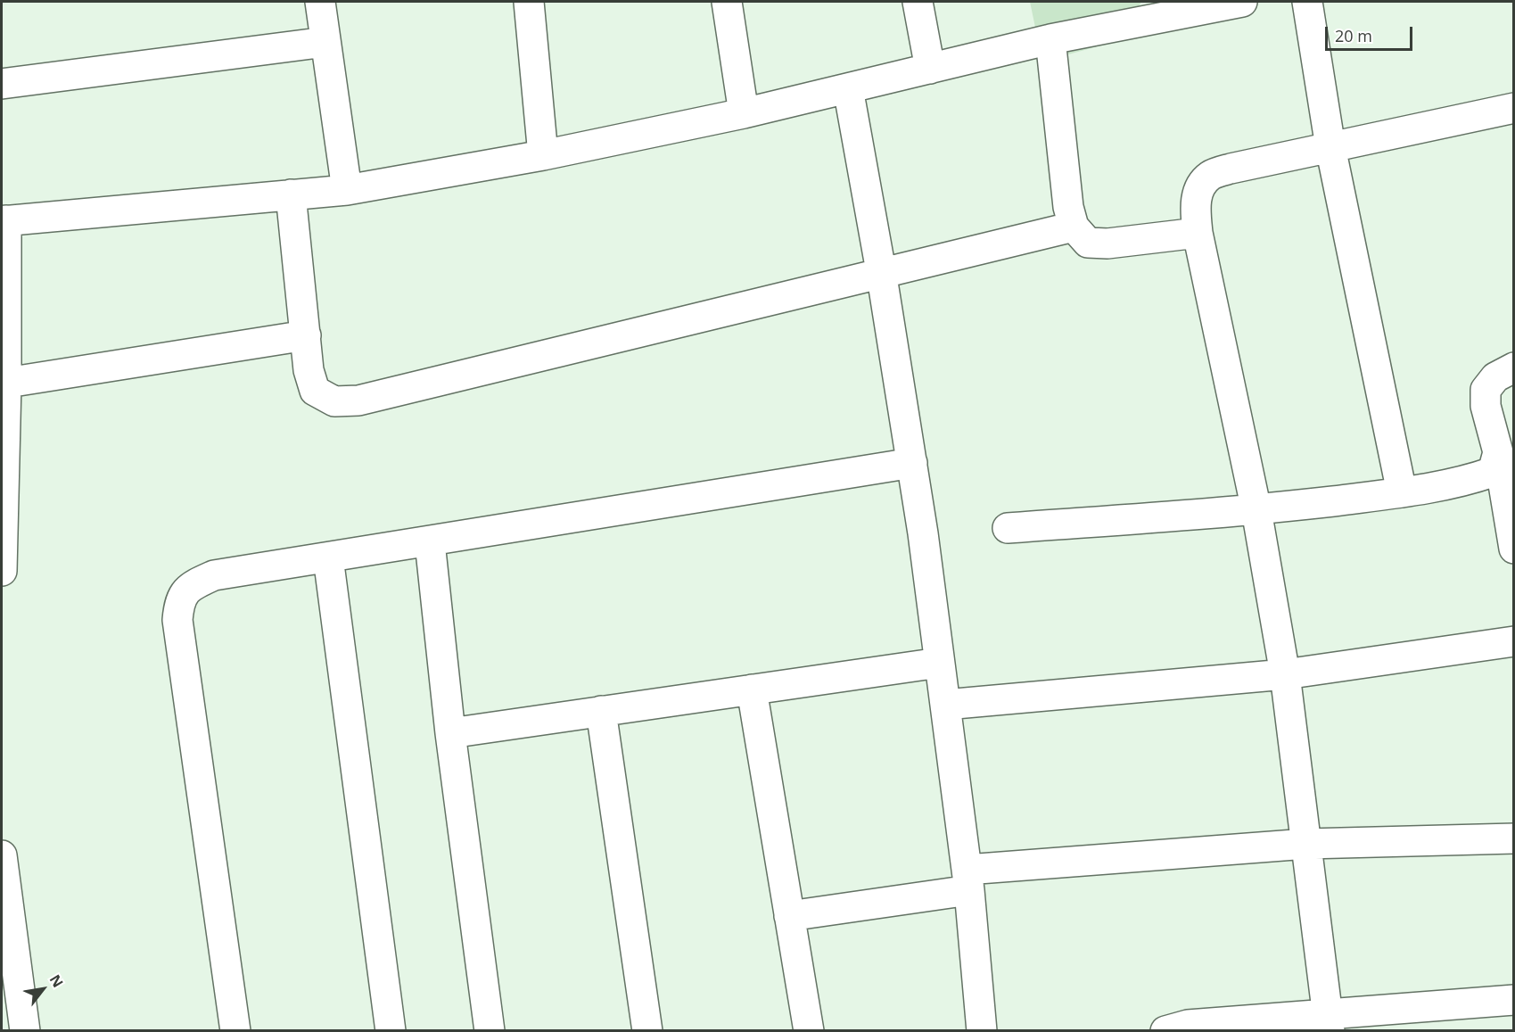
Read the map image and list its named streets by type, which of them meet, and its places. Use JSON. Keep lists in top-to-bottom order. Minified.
{"scale_bar":"20 m","north":"top right"}
